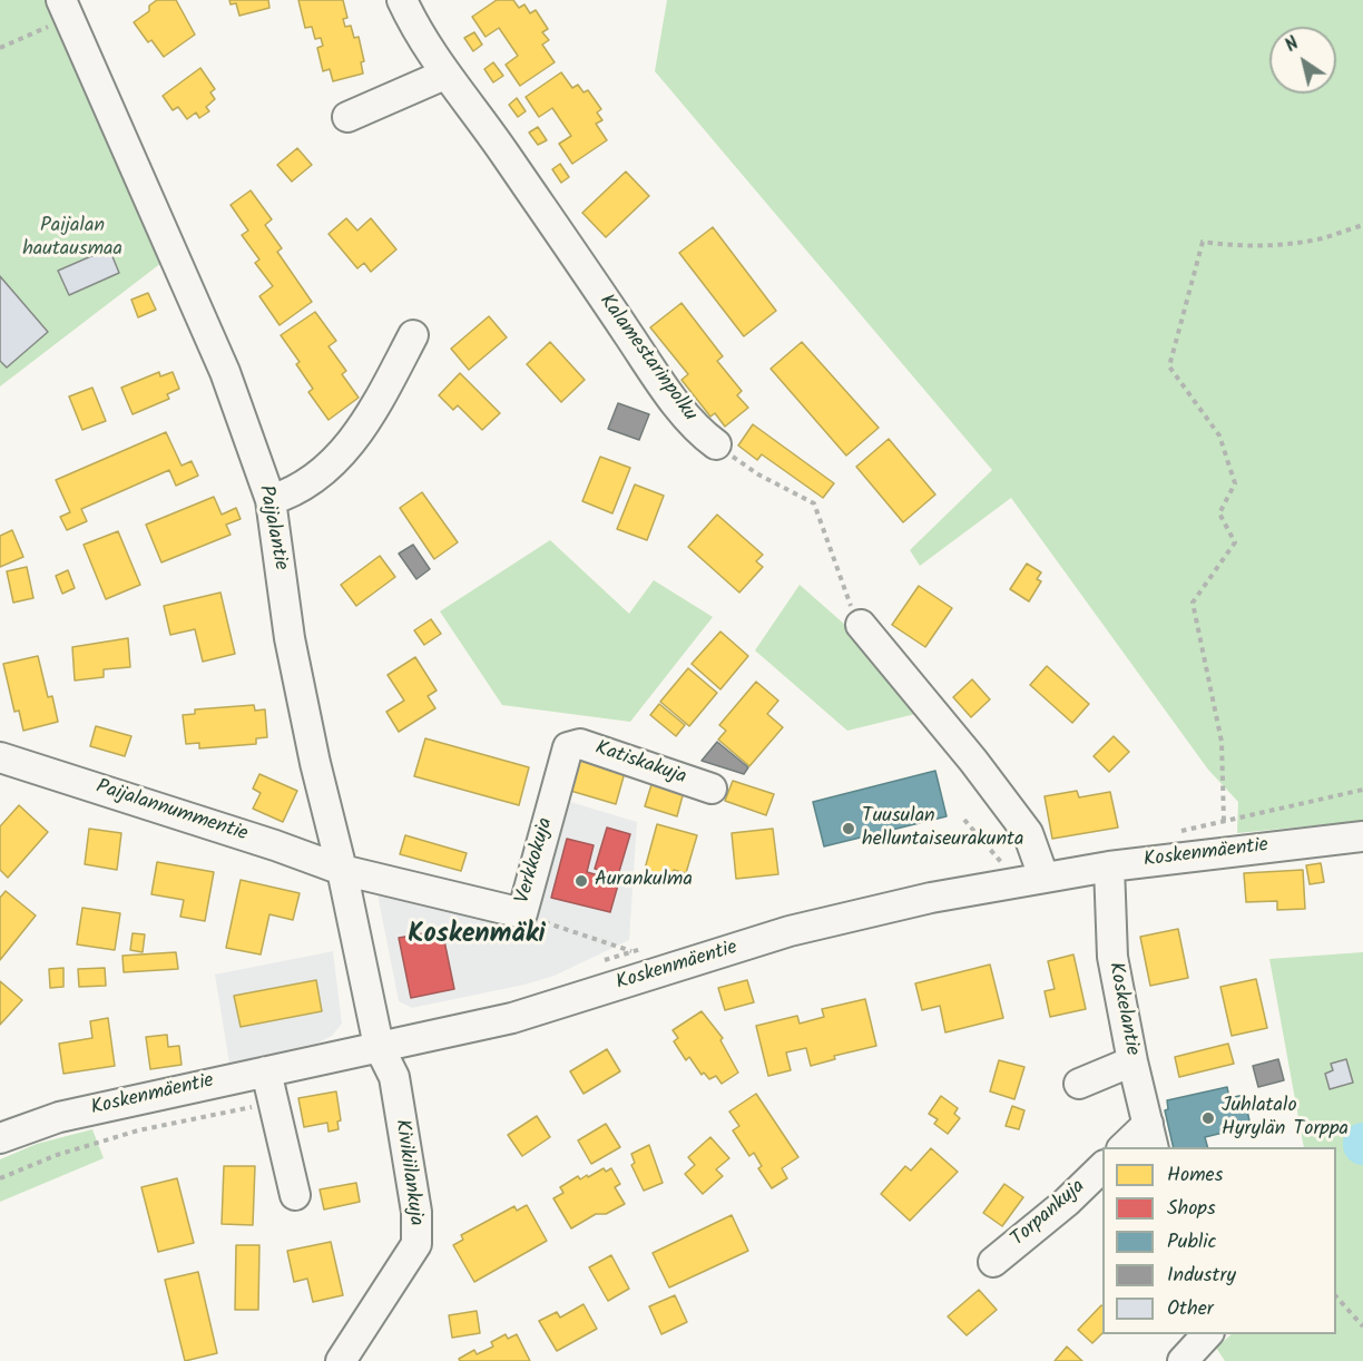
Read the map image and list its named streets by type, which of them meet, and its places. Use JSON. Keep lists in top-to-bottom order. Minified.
{"streets":{"street":["Kalamestarinpolku","Paijalantie","Katiskakuja","Paijalannummentie","Koskenmäentie","Verkkokuja","Koskelantie","Kivikiilankuja","Torpankuja"]},"crossings":[["Paijalantie","Paijalannummentie"],["Paijalantie","Koskenmäentie"],["Paijalantie","Verkkokuja"],["Paijalantie","Kivikiilankuja"],["Katiskakuja","Verkkokuja"],["Paijalannummentie","Verkkokuja"],["Koskenmäentie","Koskelantie"],["Koskenmäentie","Kivikiilankuja"]],"districts":["Koskenmäki"],"parks":["Paijalan hautausmaa"],"places":["Tuusulan helluntaiseurakunta","Aurankulma","Juhlatalo Hyrylän Torppa"],"legend":["Homes","Shops","Public","Industry","Other"],"north":"top left"}
